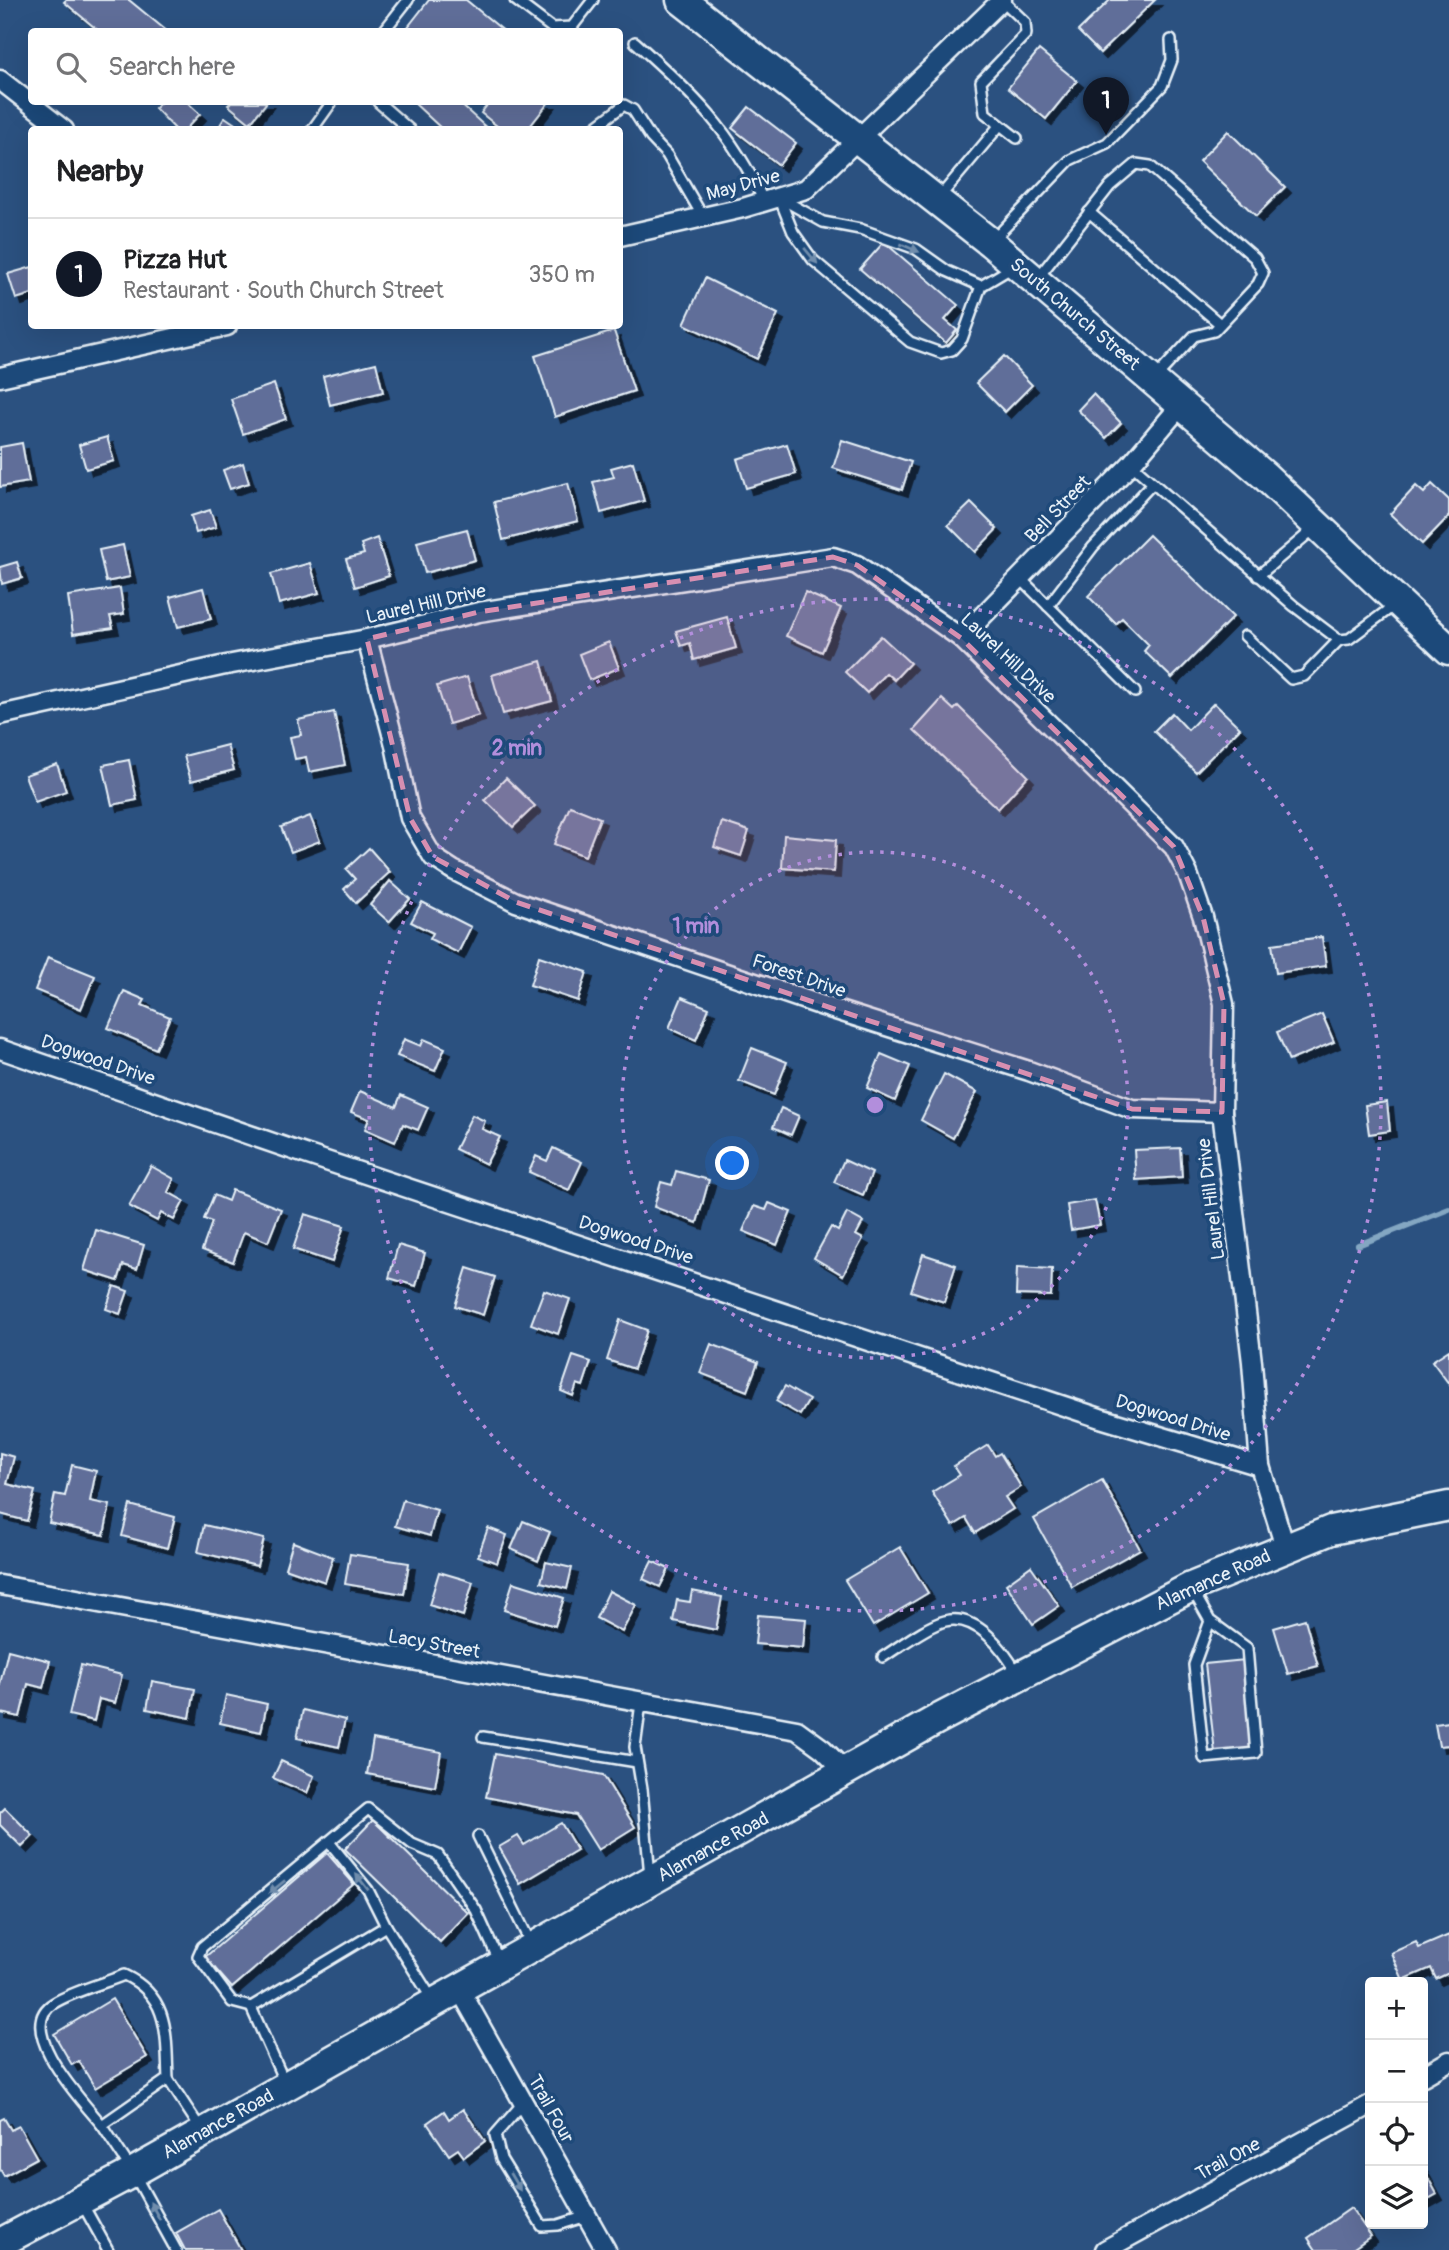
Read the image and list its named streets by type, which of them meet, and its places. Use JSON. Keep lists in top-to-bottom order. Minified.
{"streets":{"main road":["South Church Street","Alamance Road"],"street":["May Drive","Bell Street","Laurel Hill Drive","Forest Drive","Dogwood Drive","Lacy Street","Trail Four","Trail One"]},"crossings":[["May Drive","South Church Street"],["South Church Street","Bell Street"],["Bell Street","Laurel Hill Drive"],["Laurel Hill Drive","Forest Drive"],["Laurel Hill Drive","Dogwood Drive"],["Laurel Hill Drive","Alamance Road"],["Alamance Road","Lacy Street"],["Alamance Road","Trail Four"]],"page":{"search":"Search here","pins":"1","heading":"Nearby","list":[{"mark":"1","name":"Pizza Hut","note":"Restaurant · South Church Street","value":"350 m"}],"map_buttons":["+","−"]},"rings":["2 min","1 min"]}
